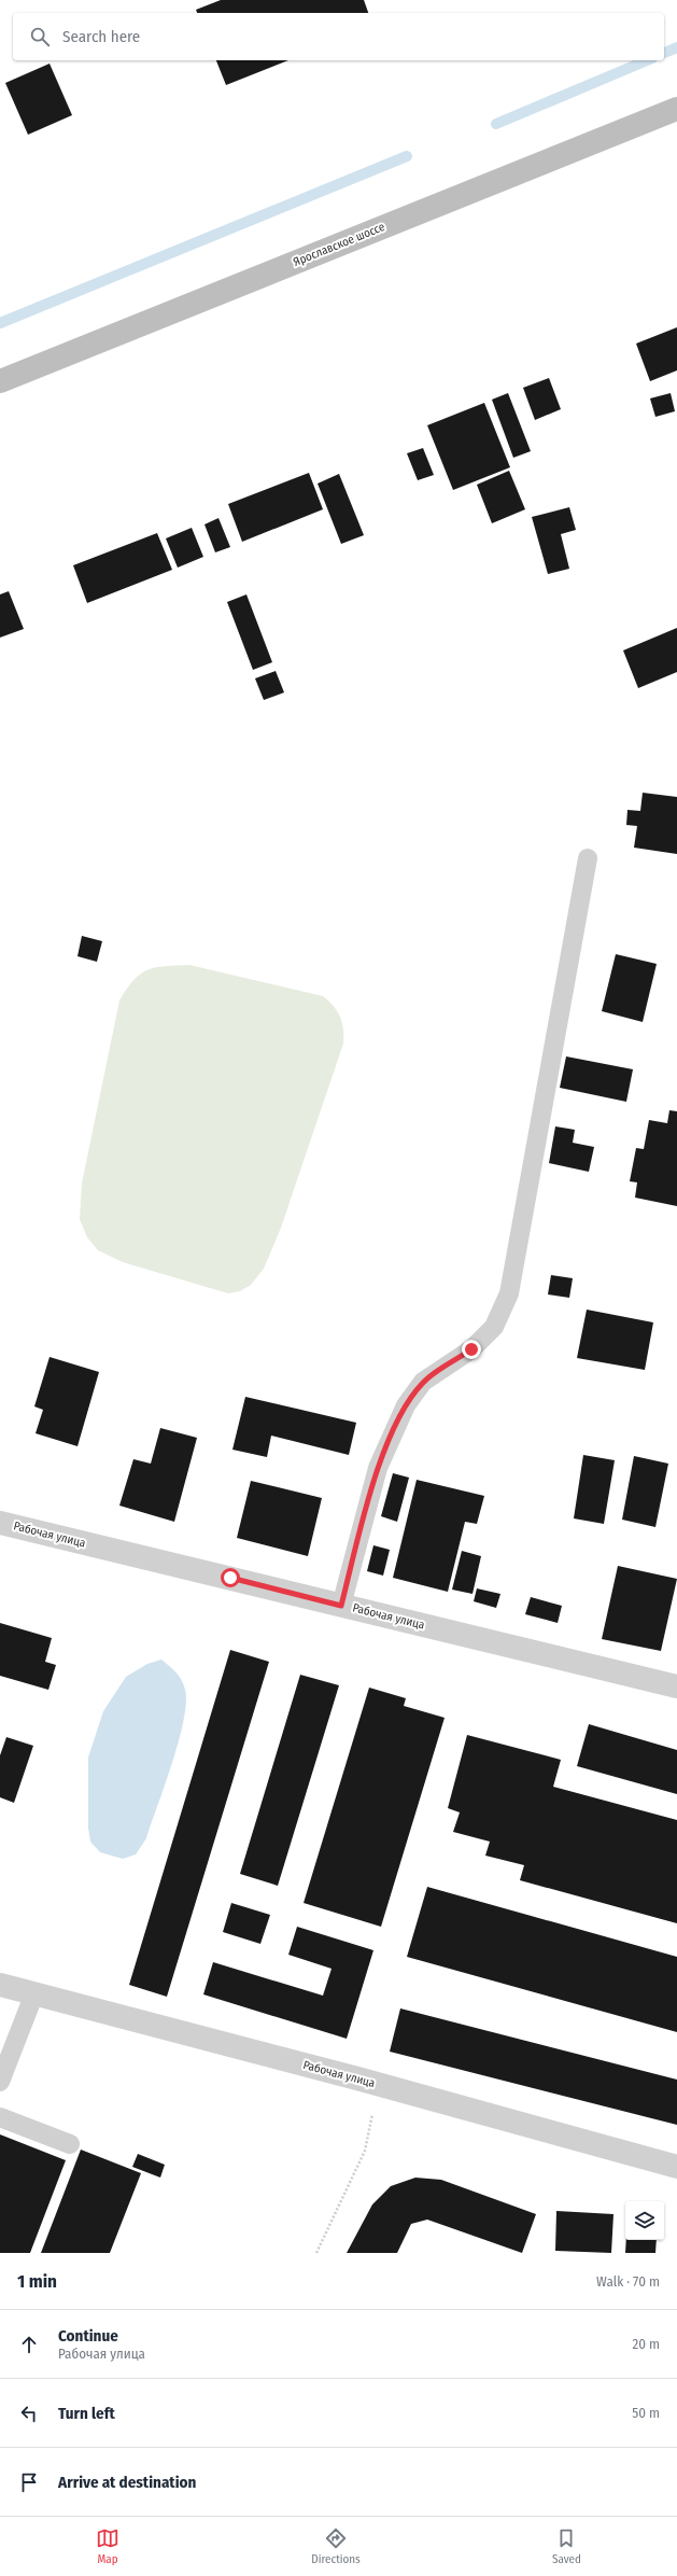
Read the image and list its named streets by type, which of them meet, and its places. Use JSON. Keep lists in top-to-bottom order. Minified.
{"streets":{"main road":["Ярославское шоссе"],"street":["Рабочая улица"]},"page":{"search":"Search here","heading":["1 min","Walk · 70 m"],"list":[["Continue","Рабочая улица","20 m"],["Turn left","50 m"],"Arrive at destination"],"nav":["Map","Directions","Saved"]}}
